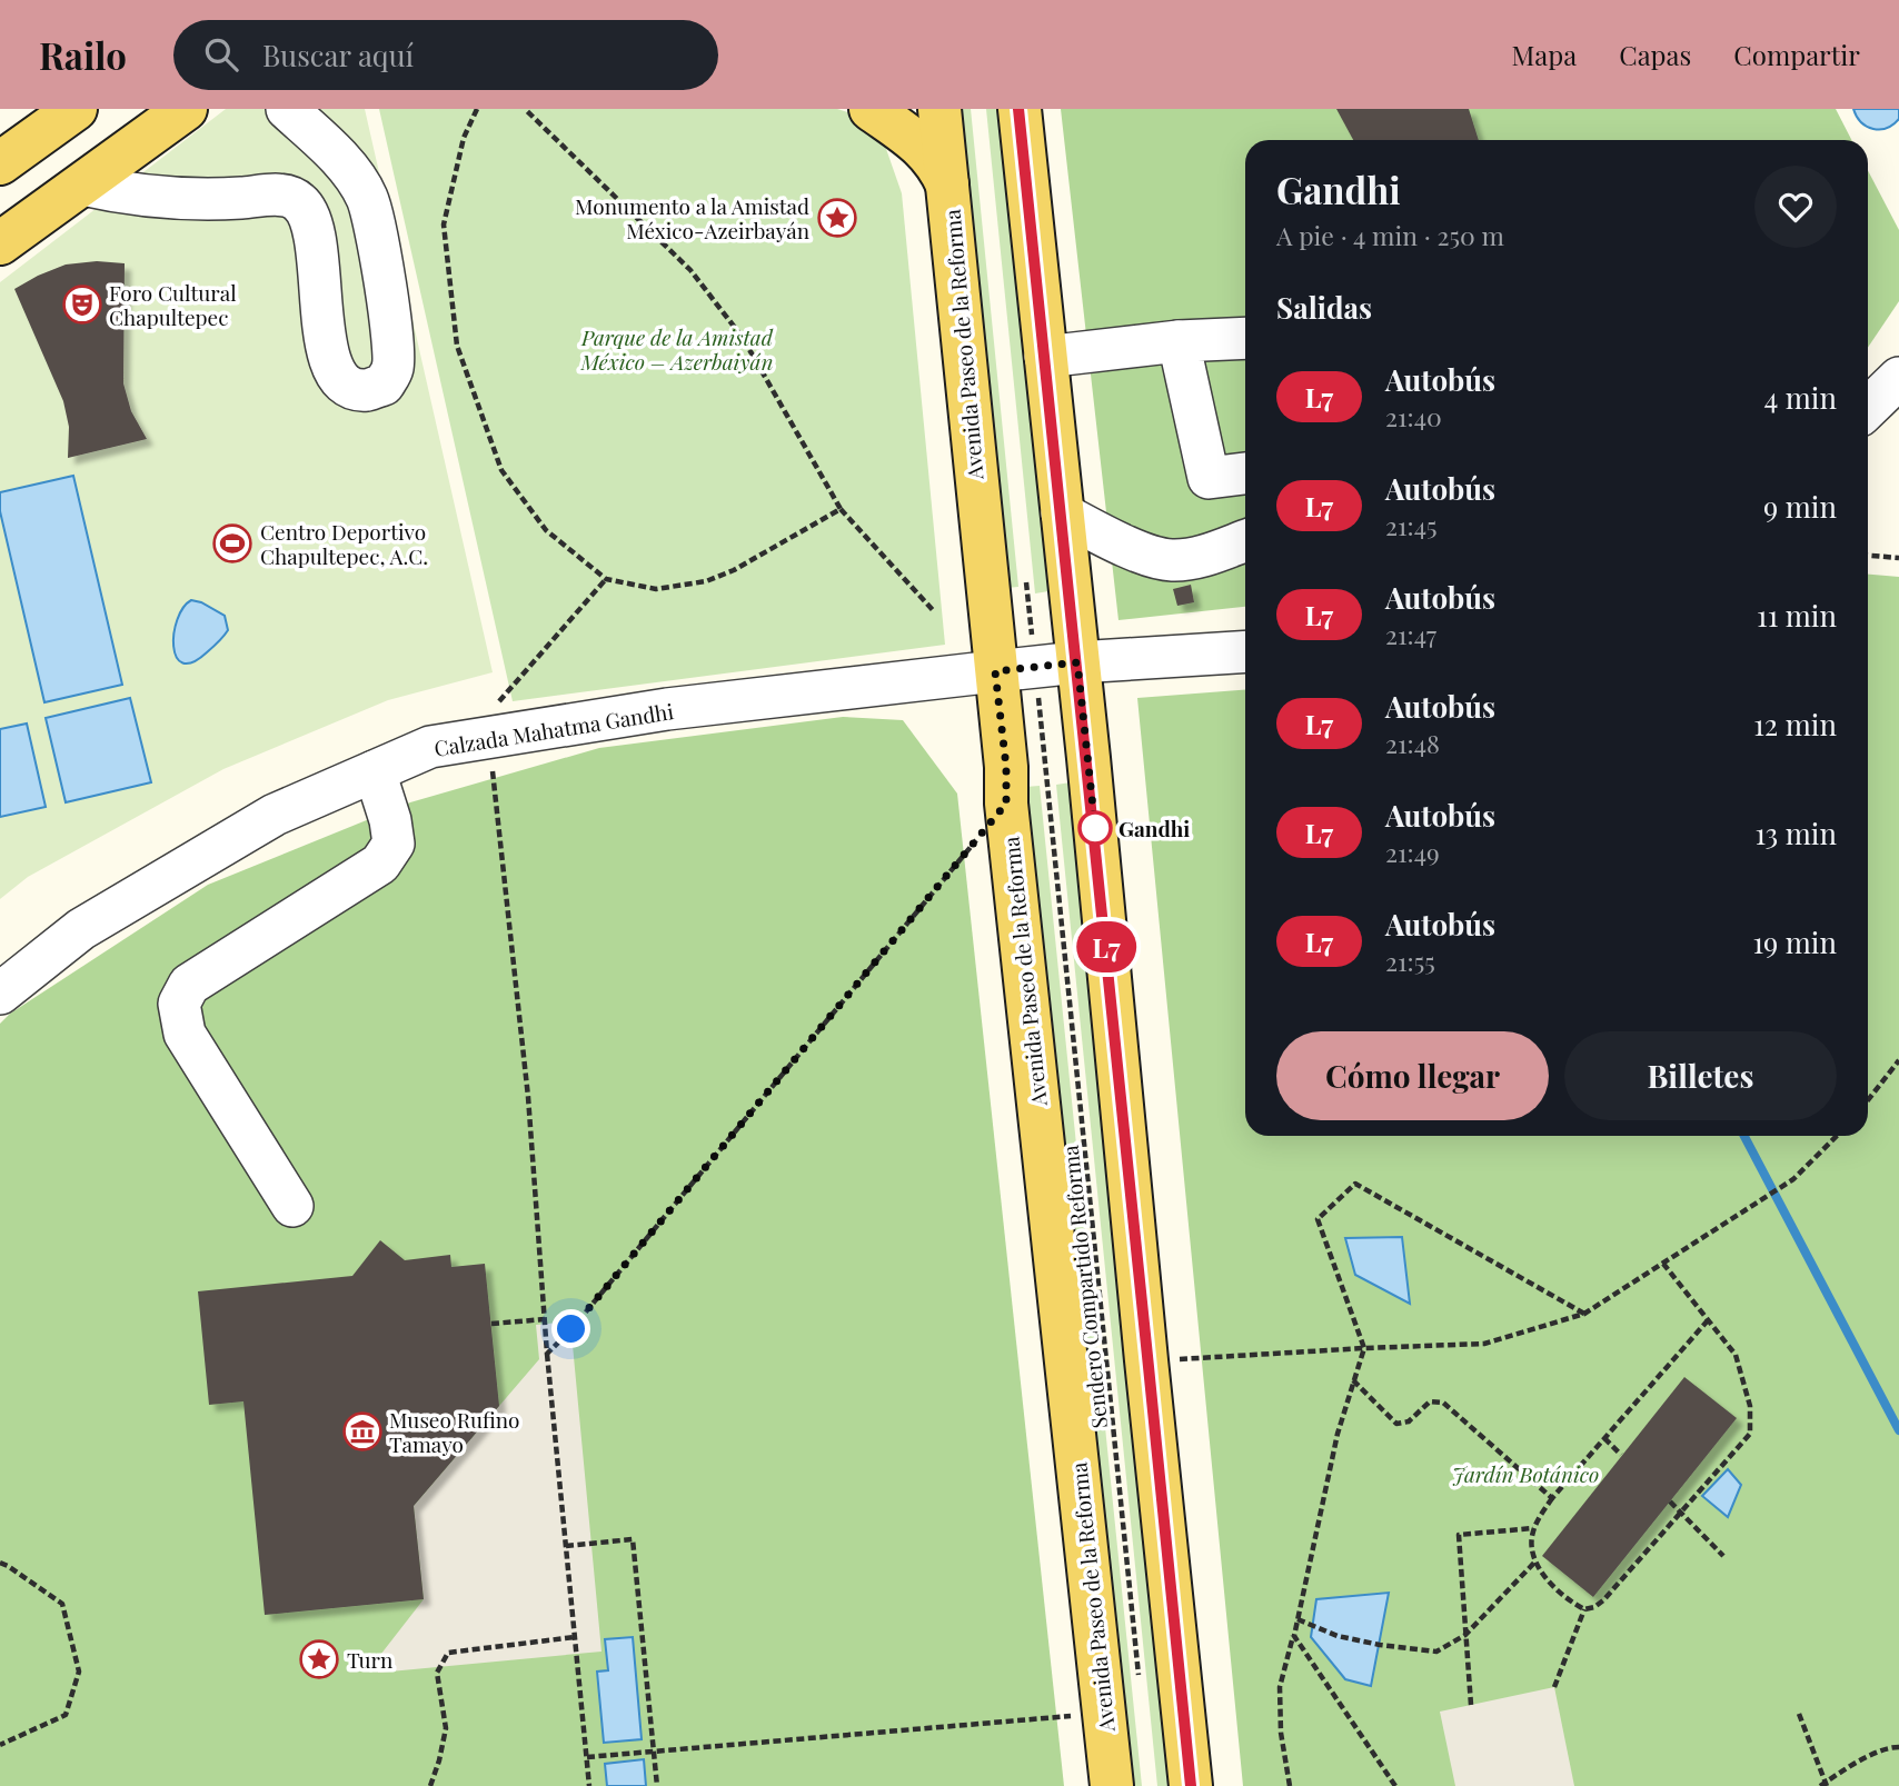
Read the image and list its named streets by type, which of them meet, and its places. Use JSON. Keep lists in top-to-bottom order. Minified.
{"streets":{"main road":["Avenida Paseo de la Reforma"],"street":["Calzada Mahatma Gandhi"],"path":["Sendero Compartido Reforma"]},"crossings":[["Avenida Paseo de la Reforma","Calzada Mahatma Gandhi"]],"parks":["Parque de la Amistad México – Azerbaiyán","Jardín Botánico"],"places":{"place":["Monumento a la Amistad México-Azeirbayán","Turn"],"theatre":["Foro Cultural Chapultepec"],"sports":["Centro Deportivo Chapultepec, A.C."],"other":["Gandhi"],"museum":["Museo Rufino Tamayo"]},"lines":["bus line L7"],"page":{"header":"Railo","search":"Buscar aquí","nav":["Mapa","Capas","Compartir"],"on_map":"L7","heading":[["Gandhi","A pie · 4 min · 250 m"],"Salidas"],"list":[{"mark":"L7","name":"Autobús","note":"21:40","value":"4 min"},{"mark":"L7","name":"Autobús","note":"21:45","value":"9 min"},{"mark":"L7","name":"Autobús","note":"21:47","value":"11 min"},{"mark":"L7","name":"Autobús","note":"21:48","value":"12 min"},{"mark":"L7","name":"Autobús","note":"21:49","value":"13 min"},{"mark":"L7","name":"Autobús","note":"21:55","value":"19 min"}],"buttons":["Cómo llegar","Billetes"]}}
